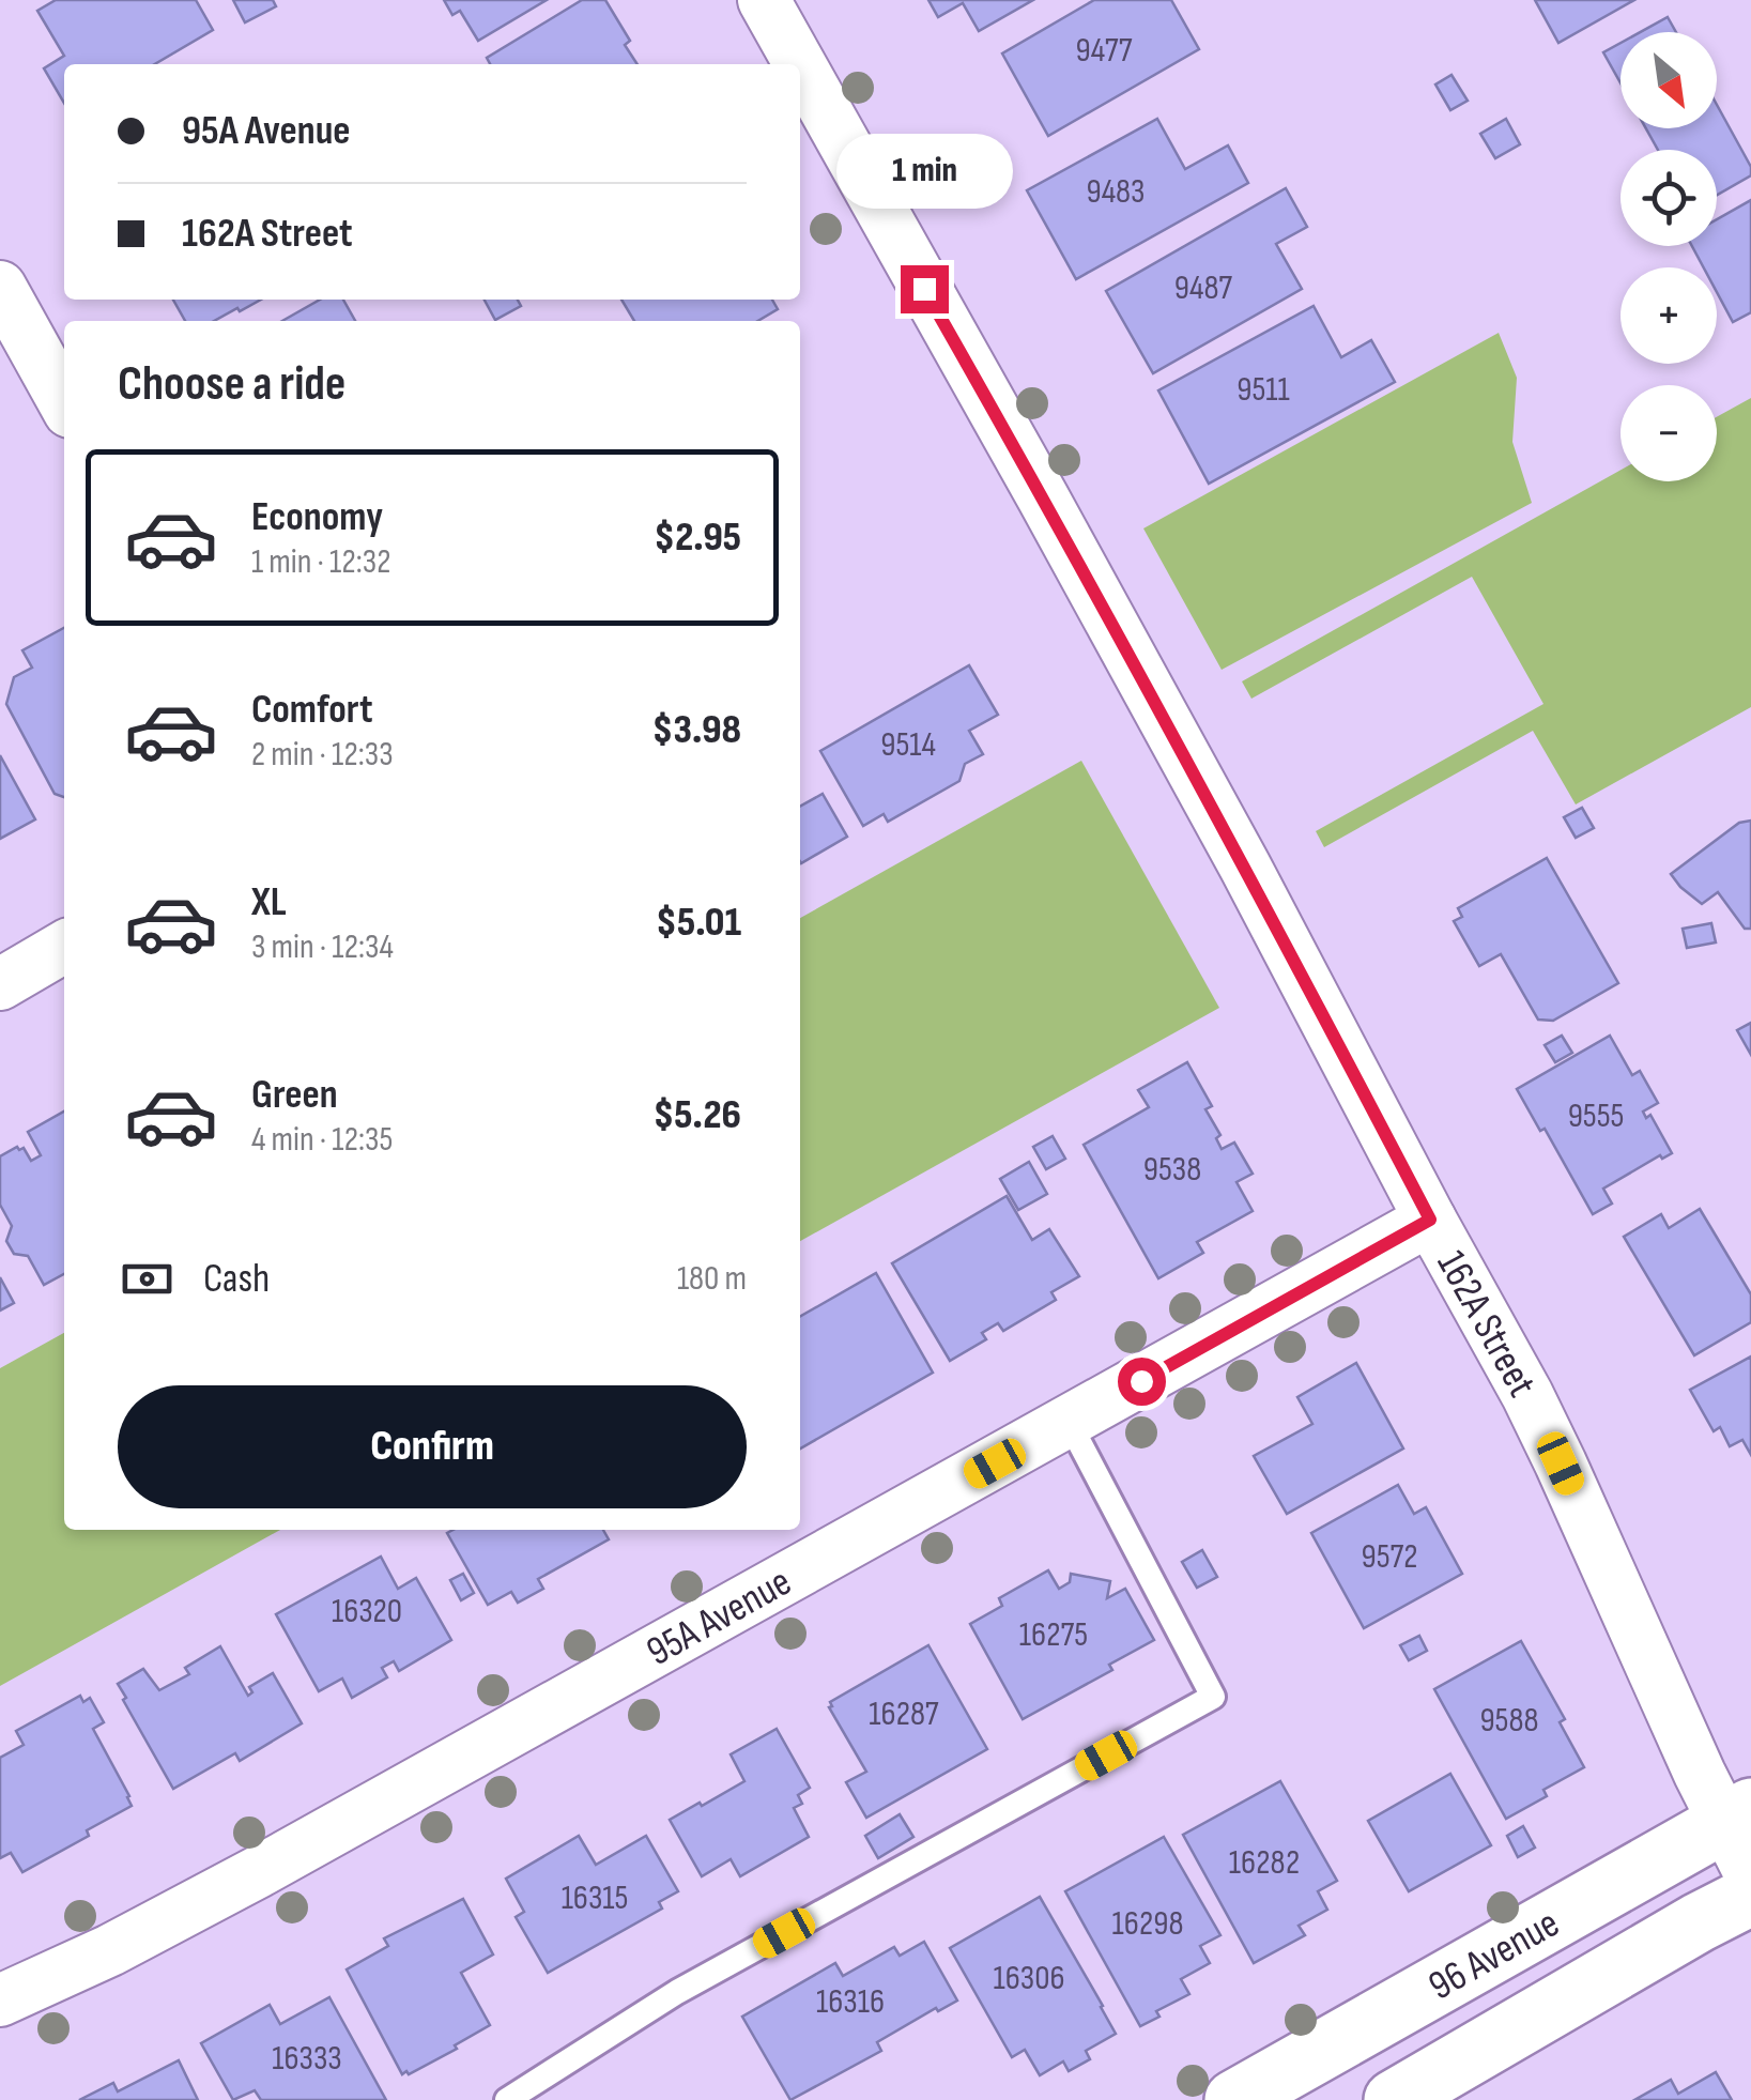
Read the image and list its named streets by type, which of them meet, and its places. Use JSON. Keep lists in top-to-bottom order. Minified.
{"streets":{"main road":["96 Avenue"],"street":["162A Street","95A Avenue"]},"crossings":[["162A Street","95A Avenue"],["162A Street","96 Avenue"]],"house_numbers":["9477","9483","9487","9511","9514","9555","9538","9572","16320","16275","16287","9588","16282","16315","16298","16306","16316","16333"],"north":"bottom right","page":{"map_buttons":["+","−"],"banner":["95A Avenue","162A Street"],"bubble":"1 min","heading":"Choose a ride","list":[{"name":"Economy","note":"1 min · 12:32","value":"$2.95"},{"name":"Comfort","note":"2 min · 12:33","value":"$3.98"},{"name":"XL","note":"3 min · 12:34","value":"$5.01"},{"name":"Green","note":"4 min · 12:35","value":"$5.26"}],"pay":["Cash","180 m"],"buttons":"Confirm"}}
